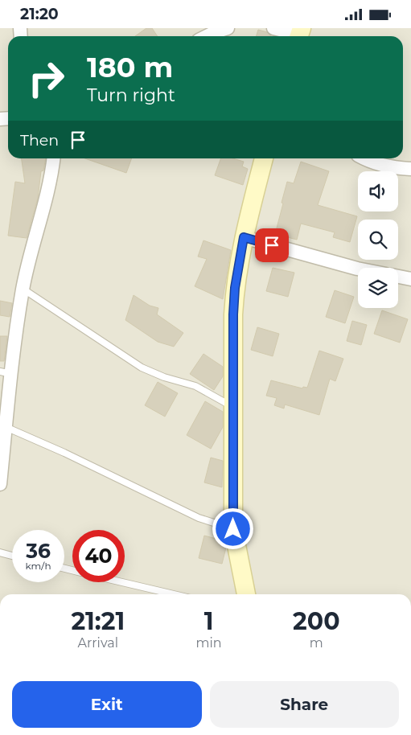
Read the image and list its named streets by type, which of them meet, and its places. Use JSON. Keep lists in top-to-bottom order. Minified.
{"page":{"status":"21:20","turn":["180 m","Turn right"],"then":"Then","speed":"36 km/h","limit":"40","eta":["21:21","Arrival","1","min","200","m"],"buttons":["Exit","Share"]}}
